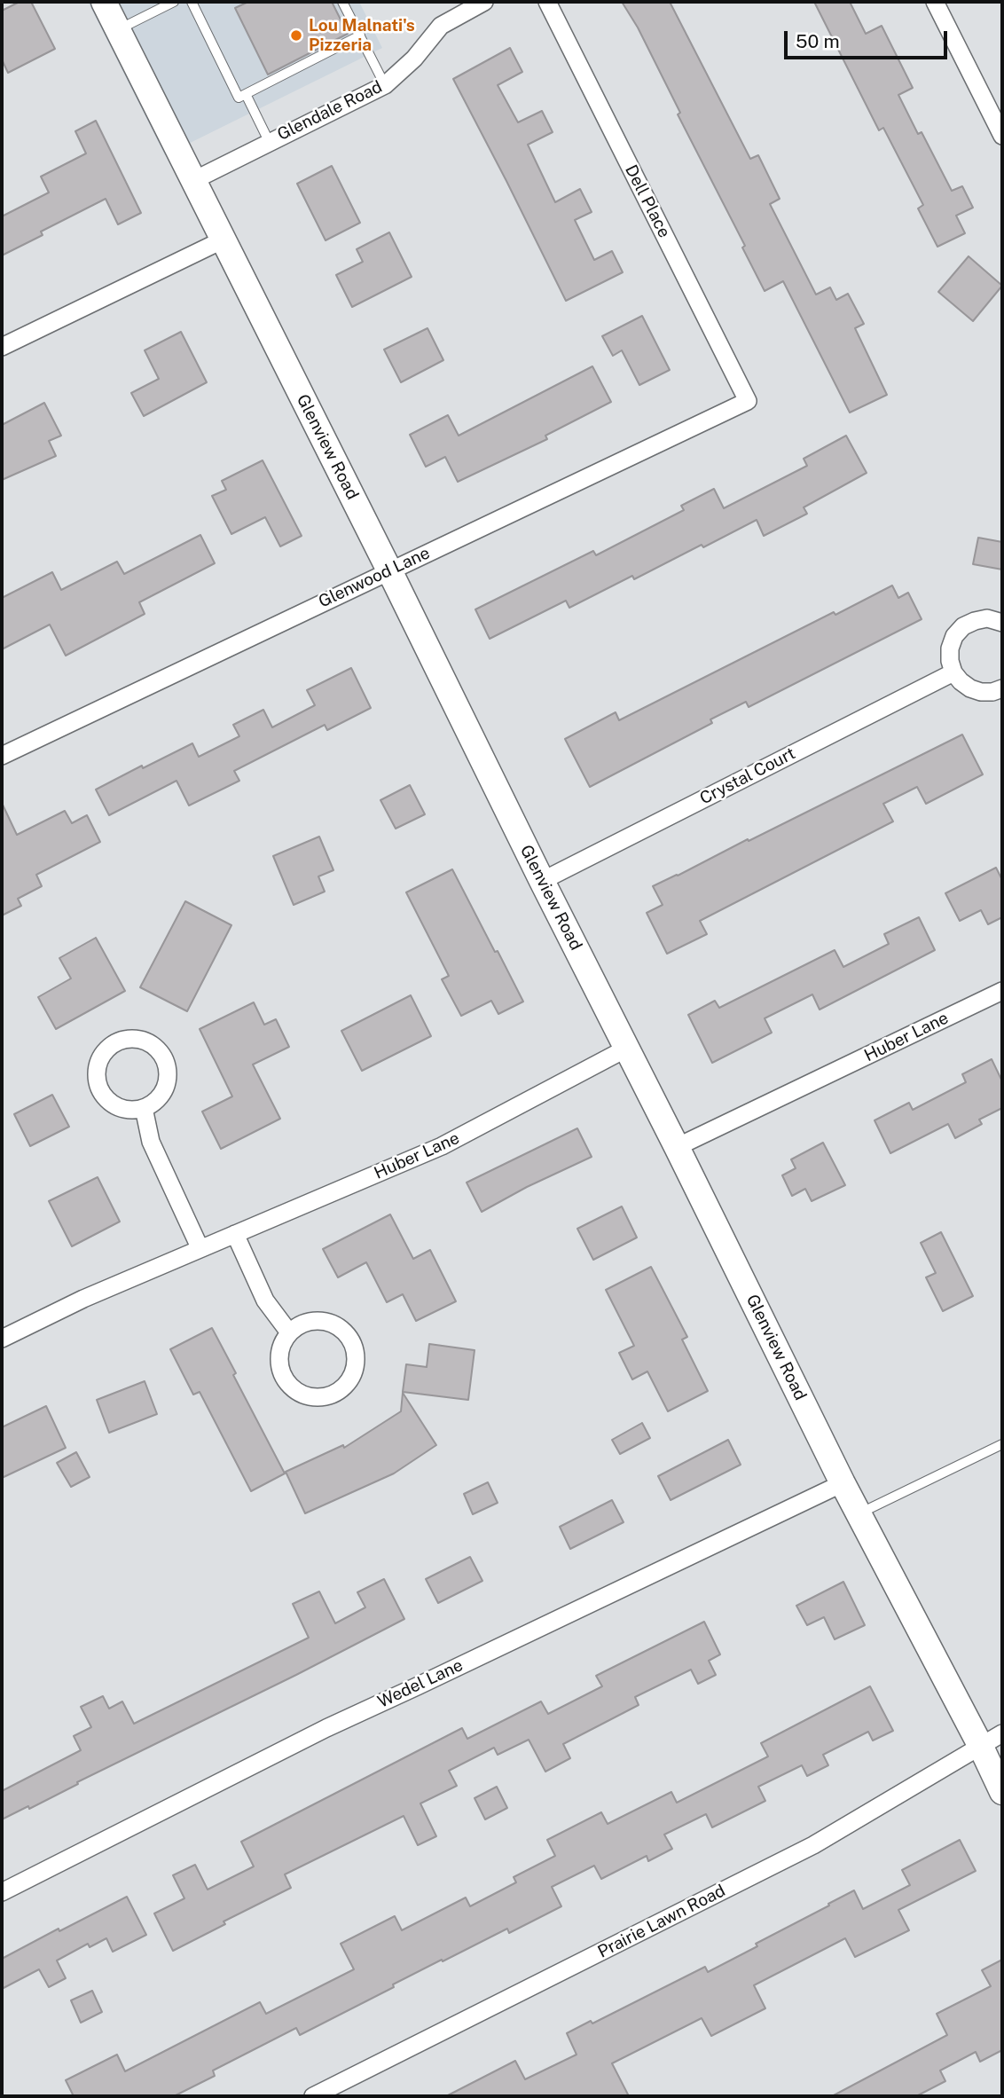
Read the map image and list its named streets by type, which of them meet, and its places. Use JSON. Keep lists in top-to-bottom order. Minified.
{"streets":{"main road":["Glenview Road"],"street":["Glendale Road","Dell Place","Glenwood Lane","Crystal Court","Huber Lane","Wedel Lane","Prairie Lawn Road"]},"crossings":[["Glendale Road","Glenview Road"],["Dell Place","Glenwood Lane"],["Glenview Road","Glenwood Lane"],["Glenview Road","Crystal Court"],["Glenview Road","Huber Lane"],["Glenview Road","Wedel Lane"],["Glenview Road","Prairie Lawn Road"]],"places":["Lou Malnati's Pizzeria"],"scale_bar":"50 m"}
